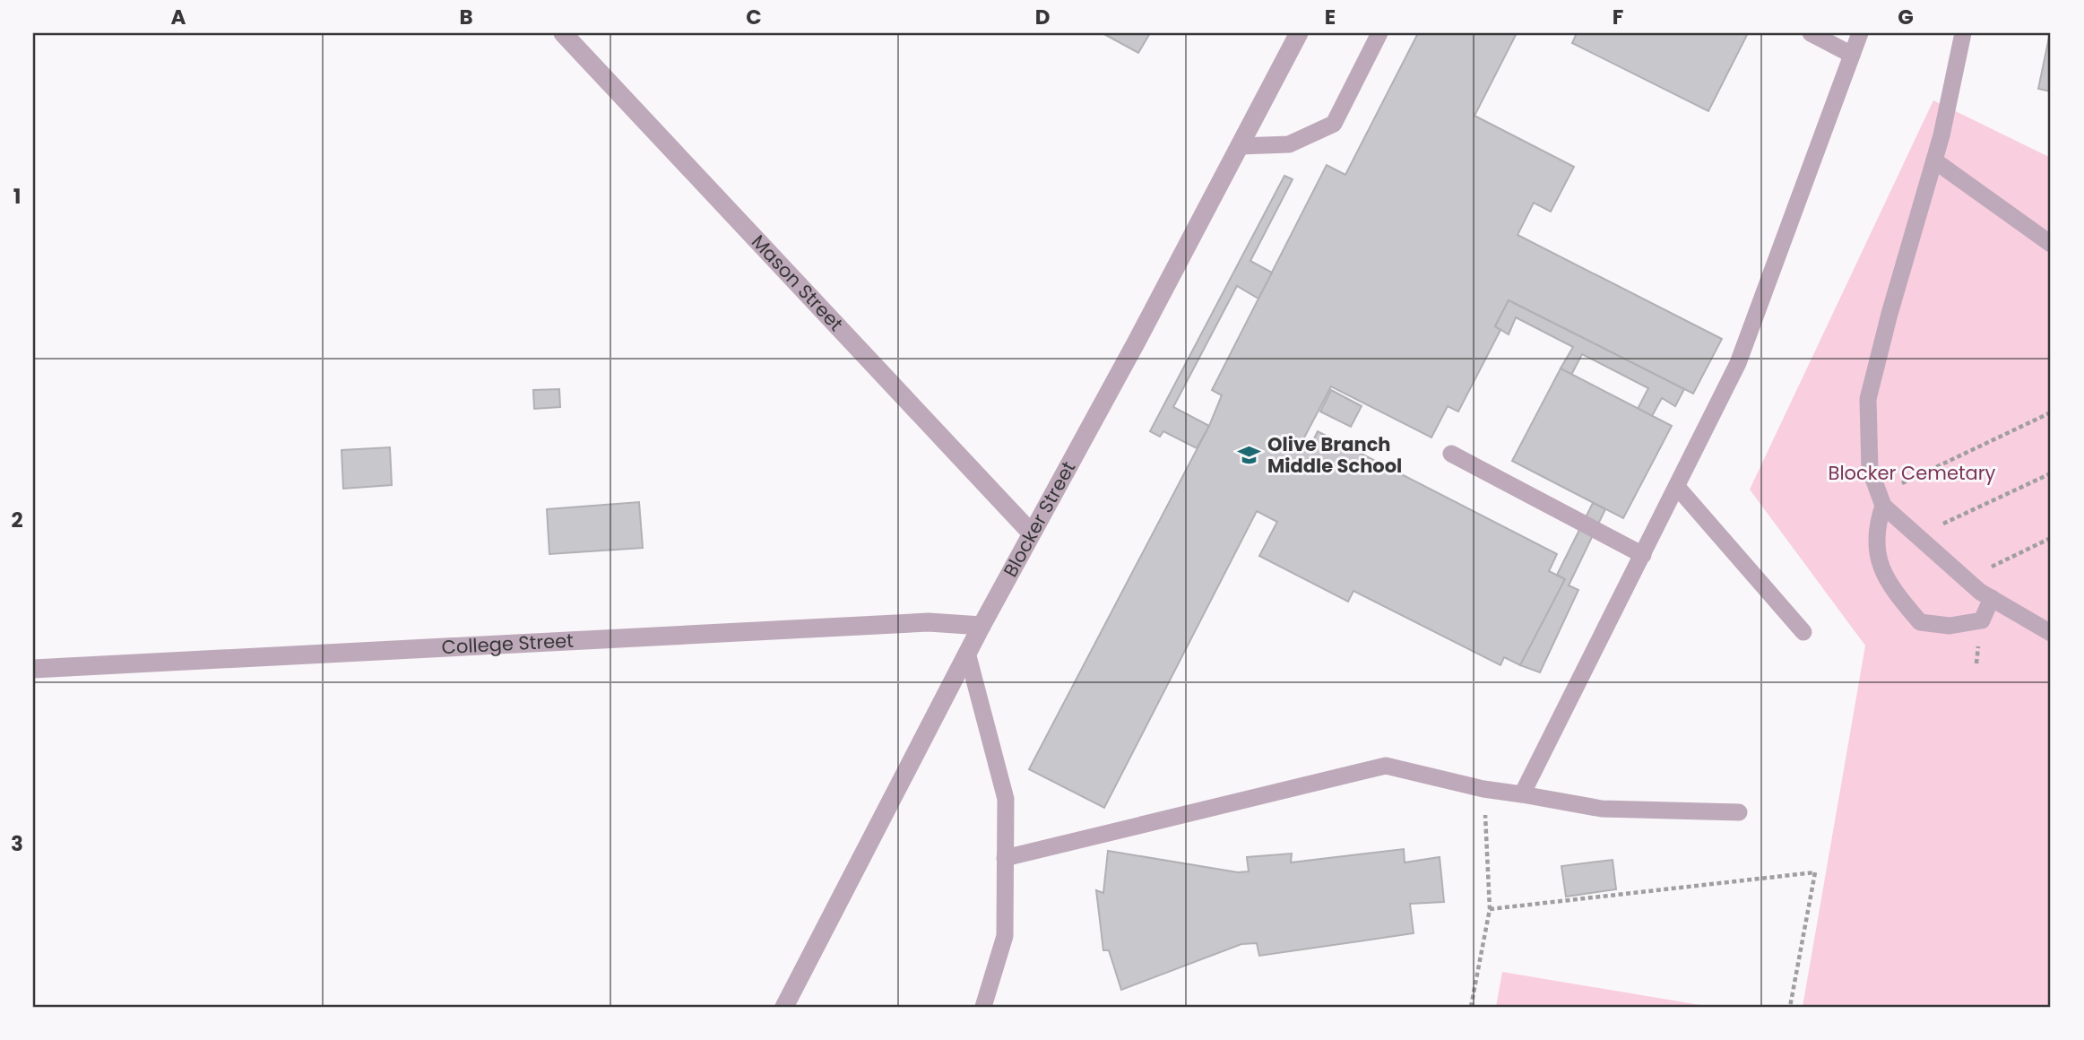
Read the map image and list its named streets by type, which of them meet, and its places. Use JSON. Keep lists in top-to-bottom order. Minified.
{"streets":{"street":["Mason Street","Blocker Street","College Street"]},"crossings":[["Mason Street","Blocker Street"],["Blocker Street","College Street"]],"parks":["Blocker Cemetary"],"places":{"school or university":["Olive Branch Middle School"]},"grid":{"columns":["A","B","C","D","E","F","G"],"rows":["1","2","3"]}}
